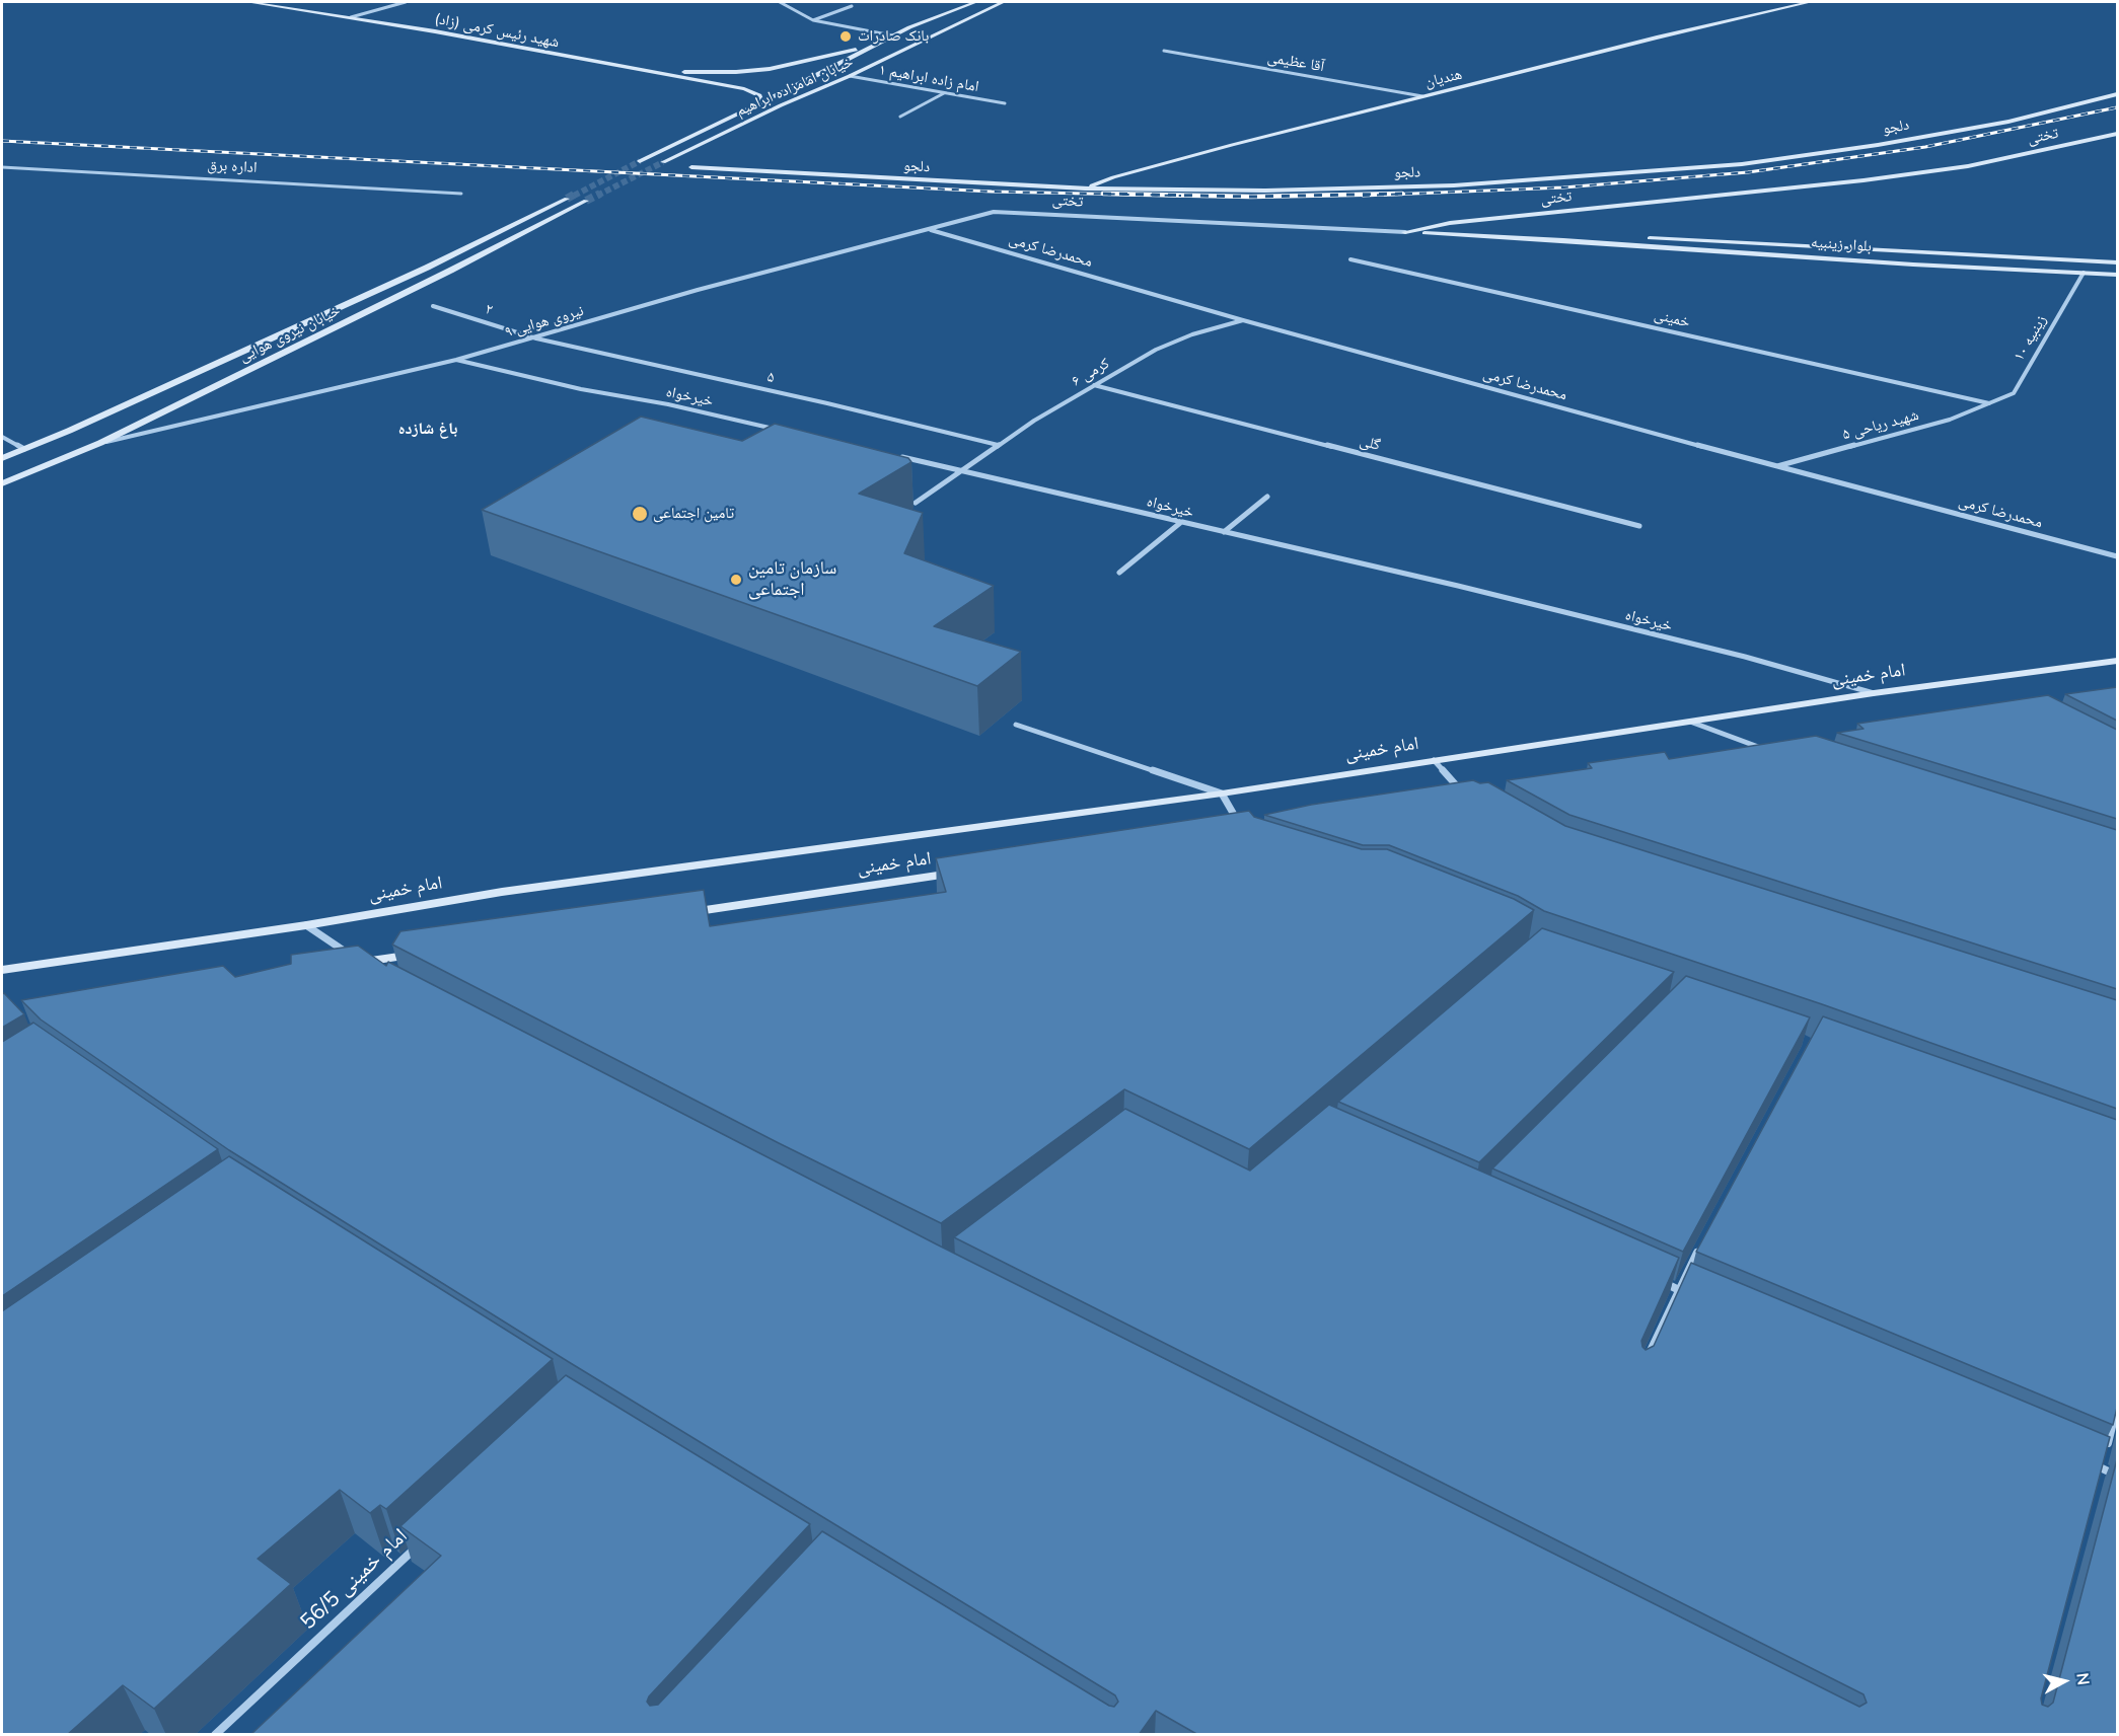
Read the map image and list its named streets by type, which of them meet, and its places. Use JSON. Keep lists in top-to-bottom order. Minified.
{"streets":{"main road":["شهید رئیس کرمی (زاد)","هندیان","خیابان امامزاده ابراهیم","دلجو","تختی","بلوار زینبیه","خیابان نیروی هوایی","امام خمینی"],"street":["آقا عظیمی","امام زاده ابراهیم ۱","اداره برق","محمدرضا کرمی","۲","خمینی","نیروی هوایی ۹","زینبیه ۱۰","کرمی ۶","۵","خیرخواه","۵ شهید ریاحی","گلی","امام خمینی 56/5"]},"crossings":[["آقا عظیمی","هندیان"],["امام زاده ابراهیم ۱","خیابان امامزاده ابراهیم"],["هندیان","دلجو"],["تختی","بلوار زینبیه"],["تختی","نیروی هوایی ۹"],["بلوار زینبیه","زینبیه ۱۰"],["محمدرضا کرمی","نیروی هوایی ۹"],["محمدرضا کرمی","کرمی ۶"],["محمدرضا کرمی","۵ شهید ریاحی"],["۲","نیروی هوایی ۹"],["۲","۵"],["خمینی","زینبیه ۱۰"],["خمینی","۵ شهید ریاحی"],["نیروی هوایی ۹","خیابان نیروی هوایی"],["نیروی هوایی ۹","۵"],["نیروی هوایی ۹","خیرخواه"],["زینبیه ۱۰","۵ شهید ریاحی"],["کرمی ۶","۵"],["کرمی ۶","خیرخواه"],["کرمی ۶","گلی"],["خیرخواه","امام خمینی"]],"districts":["باغ شازده"],"places":["بانک صادرات","تامین اجتماعی","سازمان تامین اجتماعی"],"north":"right"}
